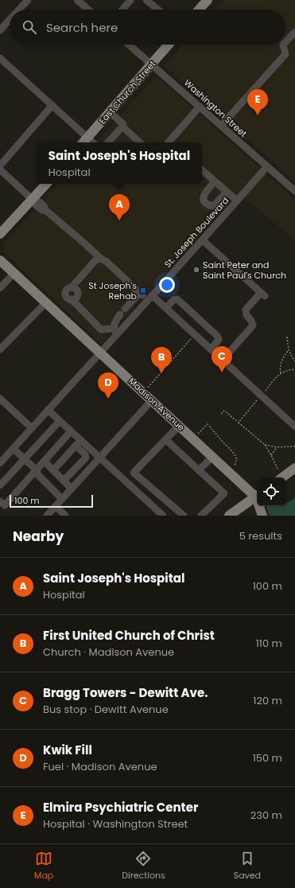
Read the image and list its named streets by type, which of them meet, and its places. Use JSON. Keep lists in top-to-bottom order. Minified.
{"streets":{"main road":["East Church Street","Madison Avenue"],"street":["Washington Street","St. Joseph Boulevard"]},"crossings":[["East Church Street","Washington Street"],["Washington Street","St. Joseph Boulevard"],["St. Joseph Boulevard","Madison Avenue"]],"places":{"other":["Saint Peter and Saint Paul's Church"],"transit":["St Joseph's Rehab"]},"scale_bar":"100 m","page":{"search":"Search here","pins":["E","A","C","B","D"],"popup":["Saint Joseph's Hospital","Hospital"],"scale":"100 m","heading":["Nearby","5 results"],"list":[{"mark":"A","name":"Saint Joseph's Hospital","note":"Hospital","value":"100 m"},{"mark":"B","name":"First United Church of Christ","note":"Church · Madison Avenue","value":"110 m"},{"mark":"C","name":"Bragg Towers - Dewitt Ave.","note":"Bus stop · Dewitt Avenue","value":"120 m"},{"mark":"D","name":"Kwik Fill","note":"Fuel · Madison Avenue","value":"150 m"},{"mark":"E","name":"Elmira Psychiatric Center","note":"Hospital · Washington Street","value":"230 m"}],"nav":["Map","Directions","Saved"]}}
